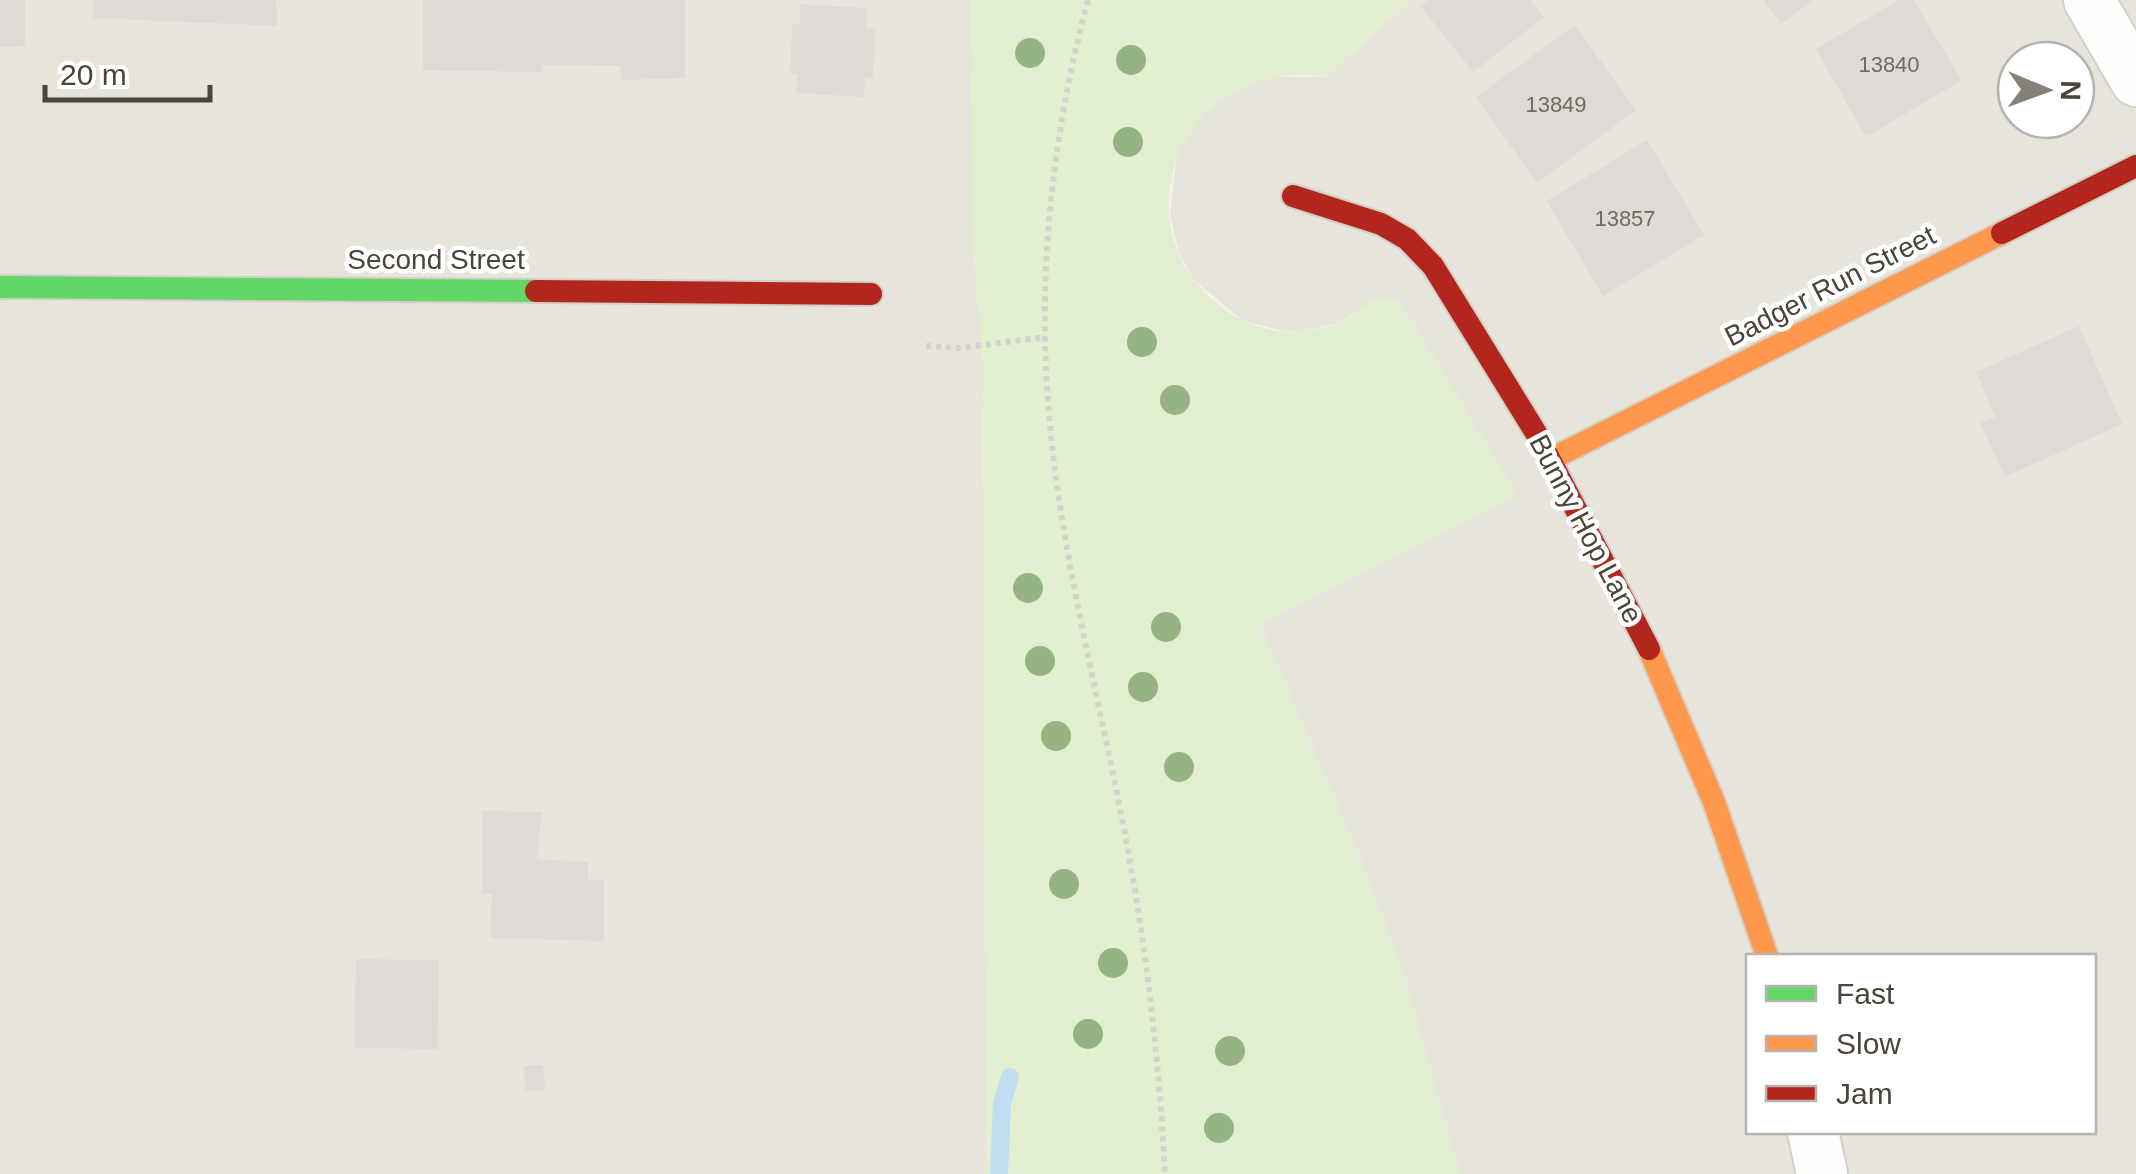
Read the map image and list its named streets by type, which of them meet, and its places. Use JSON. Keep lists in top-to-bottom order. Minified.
{"streets":{"street":["Second Street","Badger Run Street","Bunny Hop Lane"]},"crossings":[["Badger Run Street","Bunny Hop Lane"]],"house_numbers":["13840","13849","13857"],"legend":["Fast","Slow","Jam"],"scale_bar":"20 m","north":"right"}
